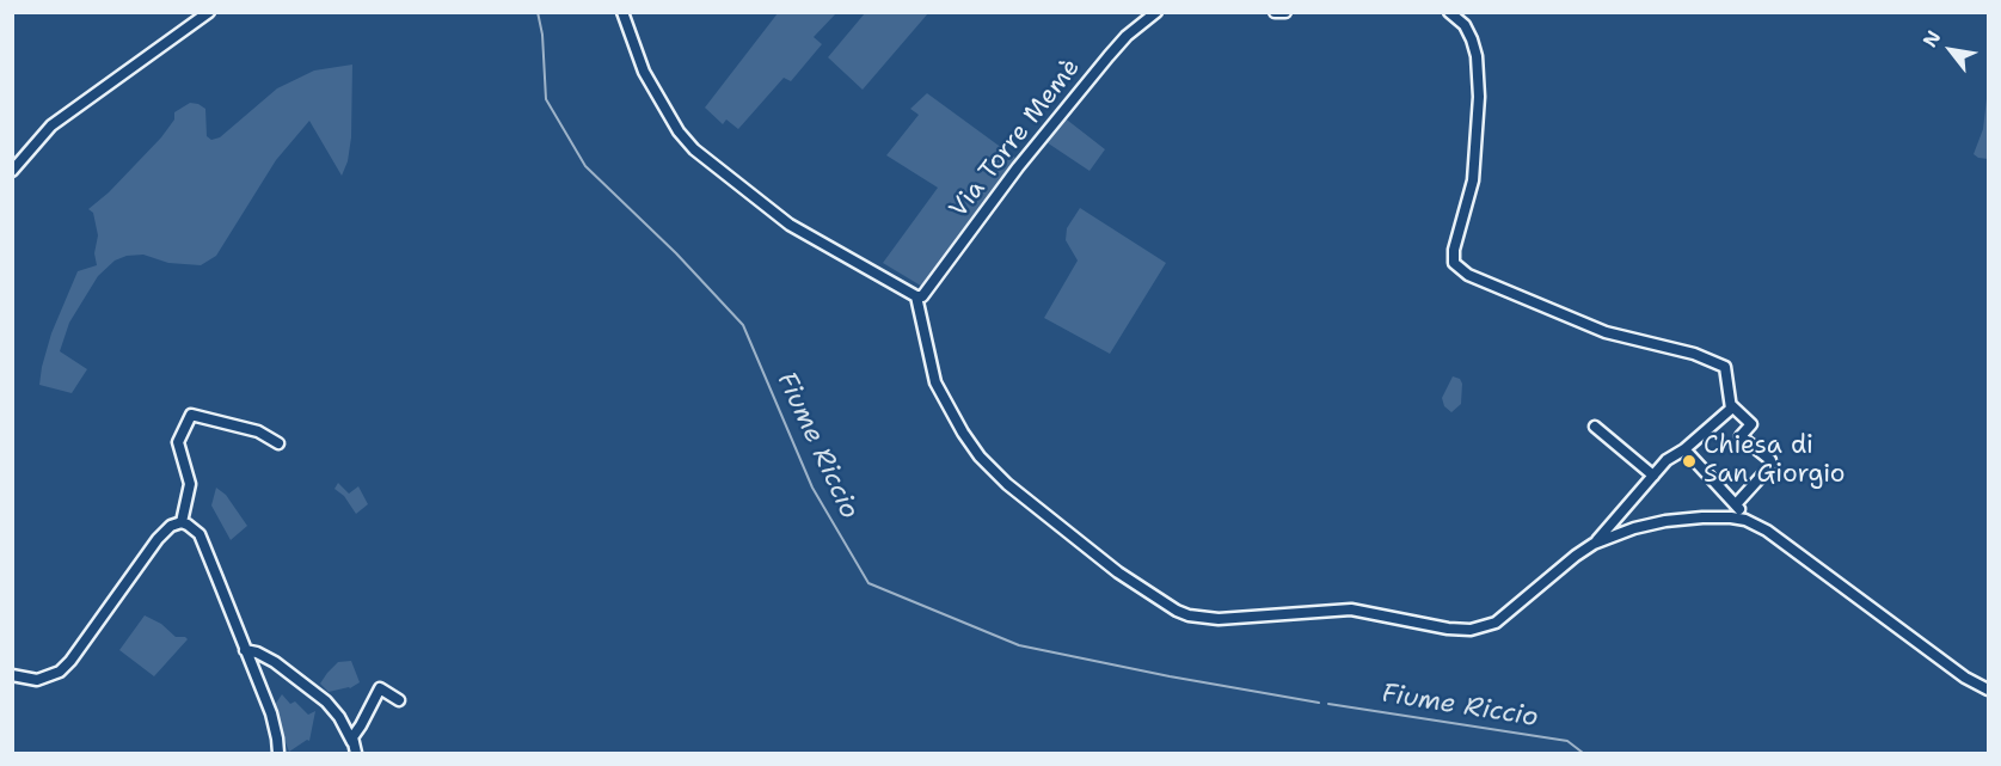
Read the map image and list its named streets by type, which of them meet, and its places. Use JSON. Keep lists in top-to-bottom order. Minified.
{"streets":{"street":["Via Torre Memè"]},"water":["Fiume Riccio"],"places":["Chiesa di San Giorgio"],"north":"top left"}
